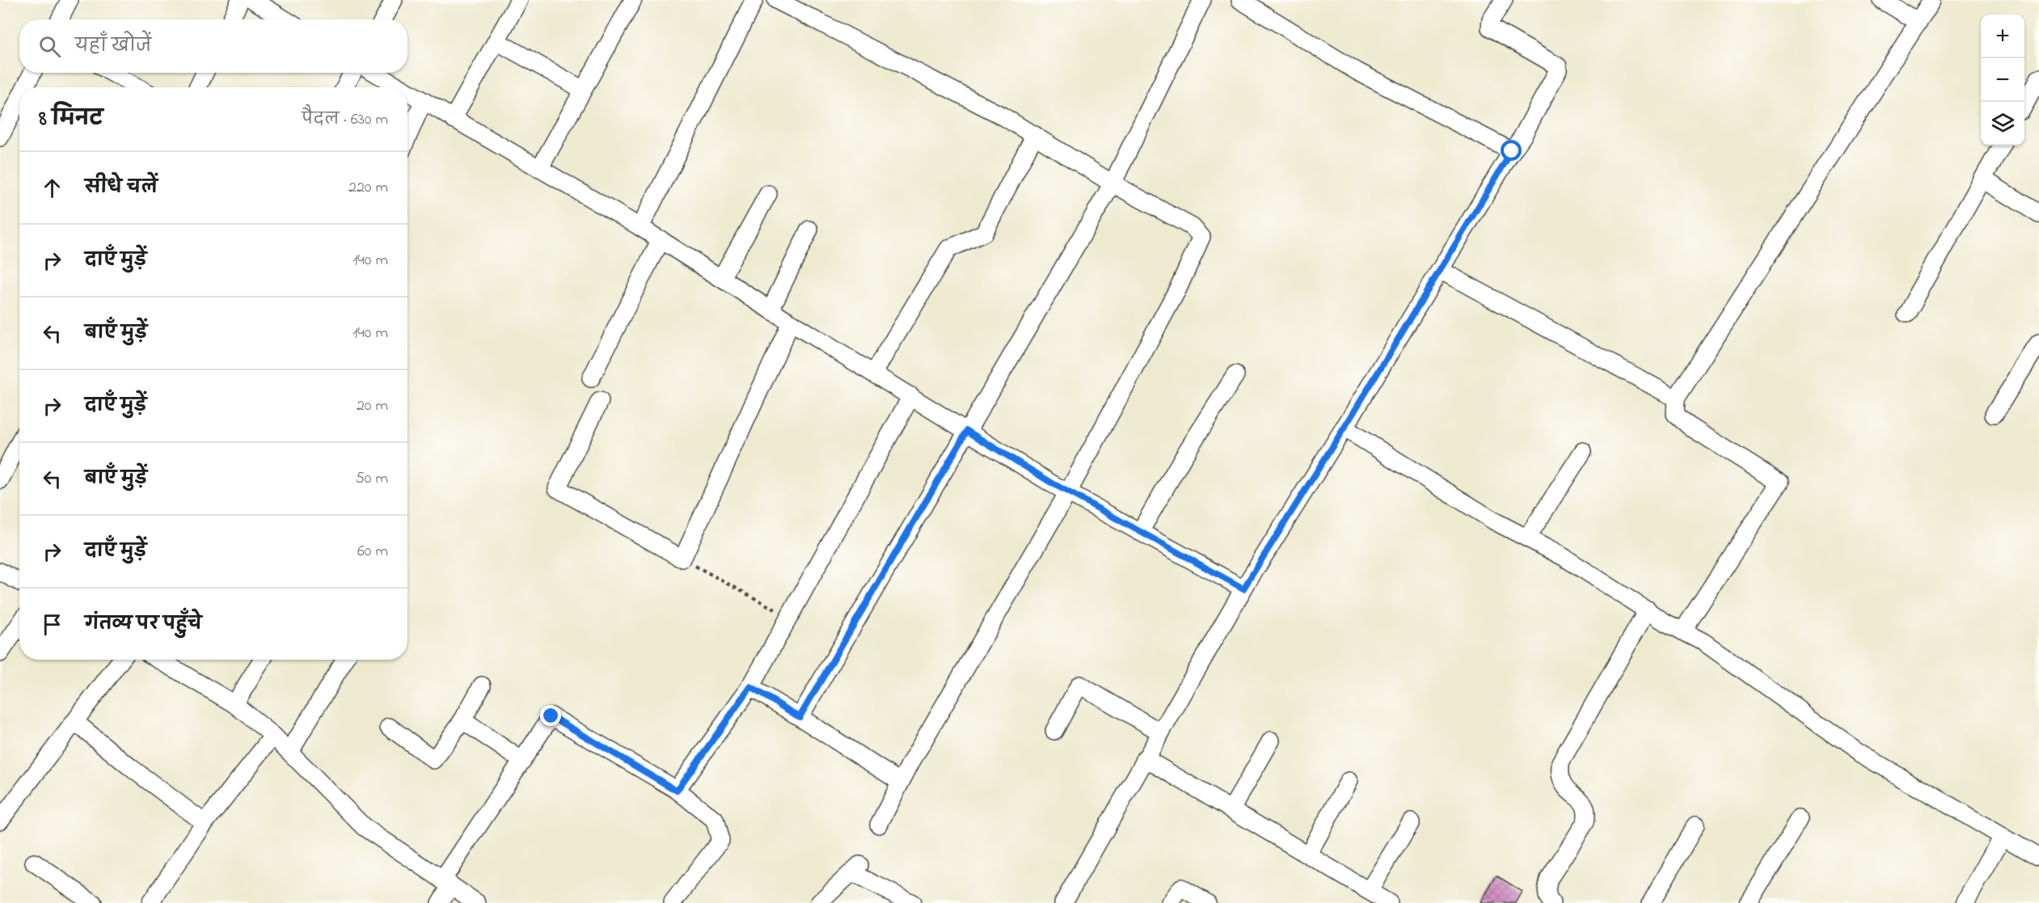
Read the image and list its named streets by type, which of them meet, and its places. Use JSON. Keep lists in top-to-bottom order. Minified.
{"page":{"map_buttons":["+","−"],"search":"यहाँ खोजें","heading":["8 मिनट","पैदल · 630 m"],"list":[["सीधे चलें","220 m"],["दाएँ मुड़ें","140 m"],["बाएँ मुड़ें","140 m"],["दाएँ मुड़ें","20 m"],["बाएँ मुड़ें","50 m"],["दाएँ मुड़ें","60 m"],"गंतव्य पर पहुँचे"]}}
